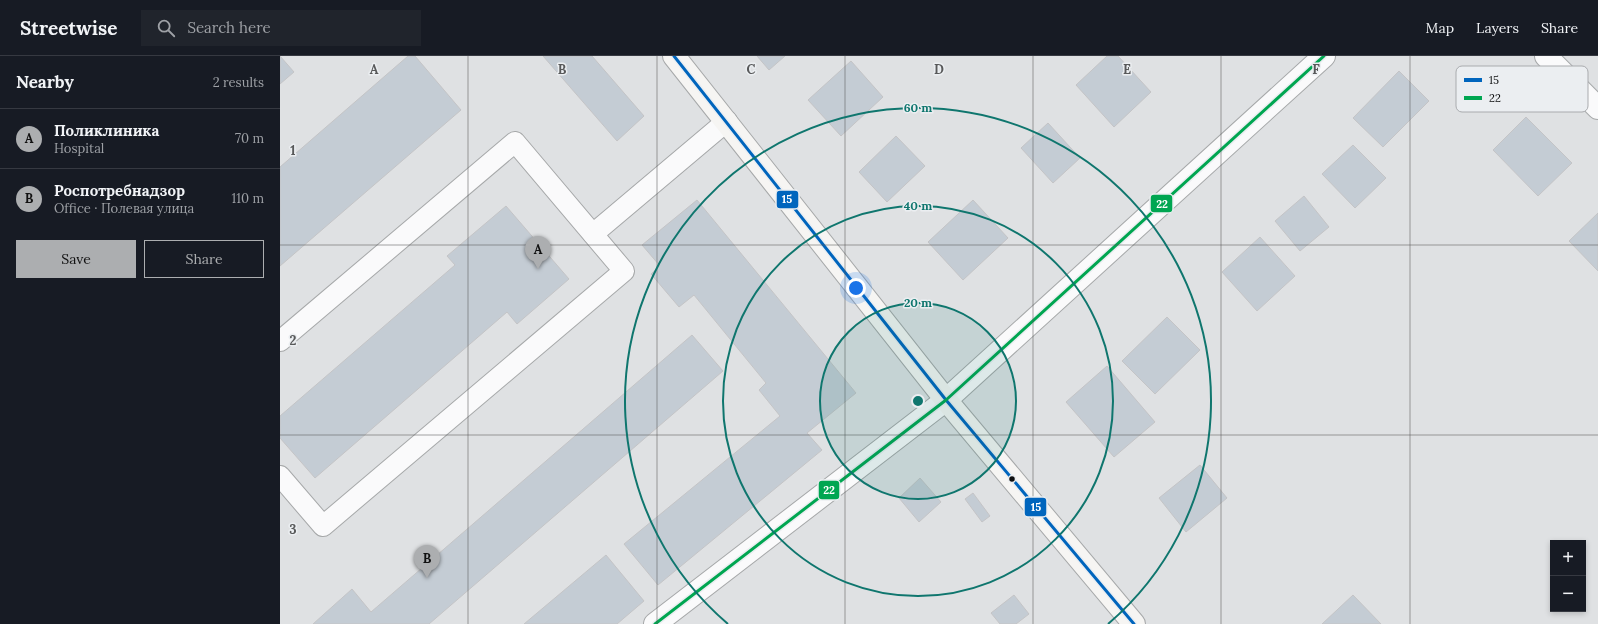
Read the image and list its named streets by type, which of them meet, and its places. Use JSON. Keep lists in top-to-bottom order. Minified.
{"lines":["transit line 15","transit line 22"],"legend":["15","22"],"page":{"header":"Streetwise","search":"Search here","nav":["Map","Layers","Share"],"heading":["Nearby","2 results"],"list":[{"mark":"A","name":"Поликлиника","note":"Hospital","value":"70 m"},{"mark":"B","name":"Роспотребнадзор","note":"Office · Полевая улица","value":"110 m"}],"buttons":["Save","Share"],"pins":["A","B"],"map_buttons":["+","−"]},"grid":{"columns":["A","B","C","D","E","F"],"rows":["1","2","3"]},"rings":["60 m","40 m","20 m"]}
